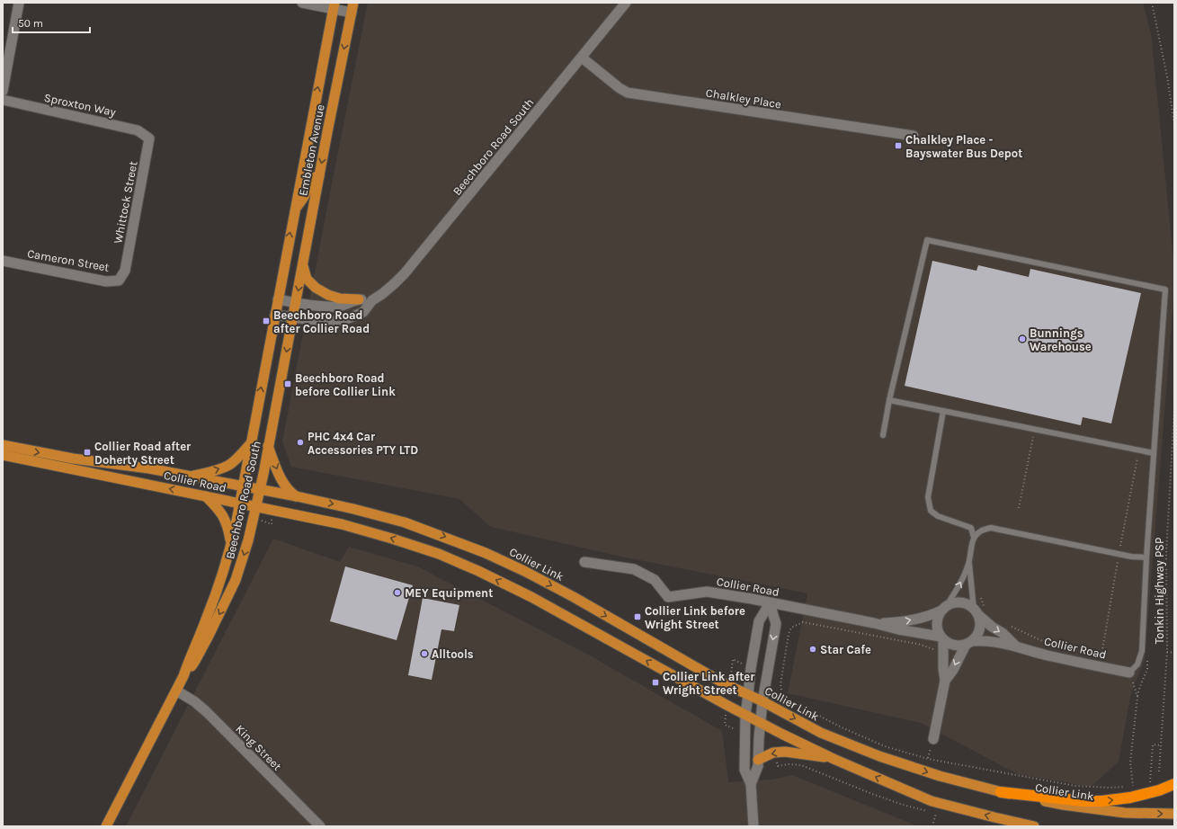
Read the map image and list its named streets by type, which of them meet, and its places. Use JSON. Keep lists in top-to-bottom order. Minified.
{"streets":{"main road":["Beechboro Road South","Embleton Avenue","Collier Road","Collier Link"],"street":["Chalkley Place","Sproxton Way","Whittock Street","Cameron Street","King Street"],"path":["Tonkin Highway PSP"]},"crossings":[["Chalkley Place","Beechboro Road South"],["Sproxton Way","Whittock Street"],["Beechboro Road South","Embleton Avenue"],["Beechboro Road South","Collier Road"],["Beechboro Road South","Collier Link"],["Beechboro Road South","King Street"],["Whittock Street","Cameron Street"],["Collier Road","Collier Link"]],"places":{"transit":["Chalkley Place - Bayswater Bus Depot","Beechboro Road after Collier Road","Beechboro Road before Collier Link","Collier Road after Doherty Street","Collier Link before Wright Street","Collier Link after Wright Street"],"other":["Bunnings Warehouse","PHC 4x4 Car Accessories PTY LTD","MEY Equipment","Star Cafe","Alltools"]},"scale_bar":"50 m"}
